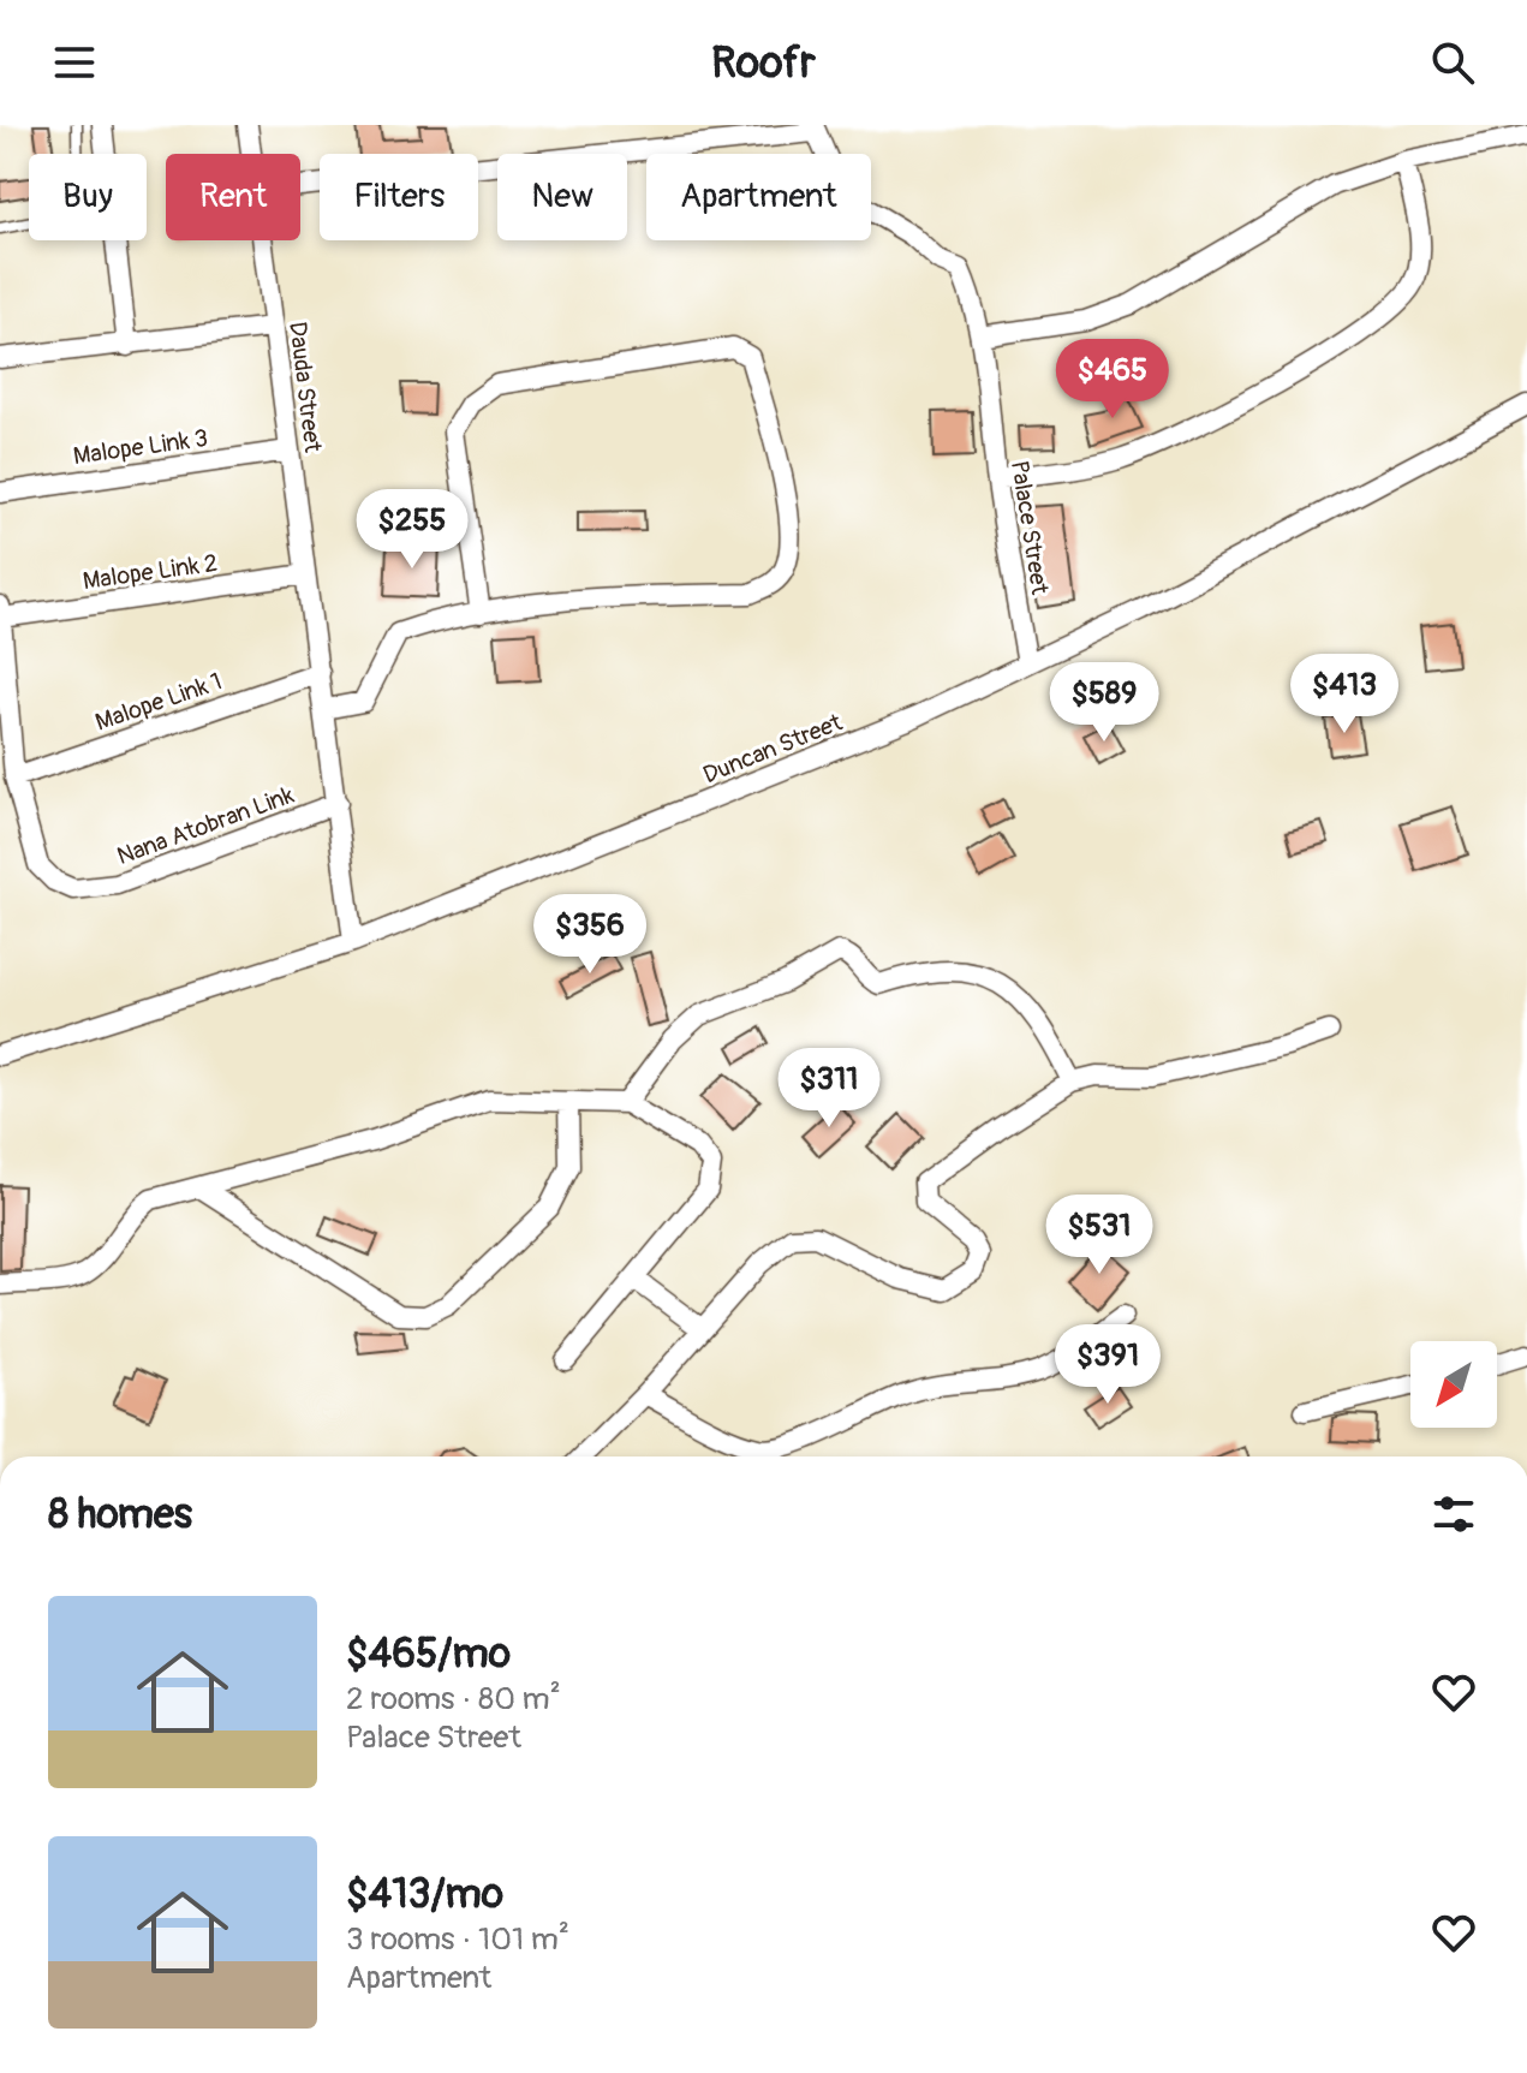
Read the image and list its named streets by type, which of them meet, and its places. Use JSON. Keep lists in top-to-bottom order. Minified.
{"streets":{"street":["Dauda Street","Malope Link 3","Palace Street","Malope Link 2","Malope Link 1","Duncan Street","Nana Atobran Link"]},"crossings":[["Dauda Street","Malope Link 3"],["Dauda Street","Malope Link 2"],["Dauda Street","Malope Link 1"],["Dauda Street","Duncan Street"],["Dauda Street","Nana Atobran Link"],["Palace Street","Duncan Street"],["Malope Link 1","Nana Atobran Link"]],"north":"bottom left","page":{"header":"Roofr","chip":["Buy","Rent","Filters","New","Apartment"],"price":["$465","$255","$413","$589","$356","$311","$531","$391"],"heading":"8 homes","list":[{"name":"$465/mo","note":"2 rooms · 80 m² · Palace Street"},{"name":"$413/mo","note":"3 rooms · 101 m² · Apartment"}]}}
